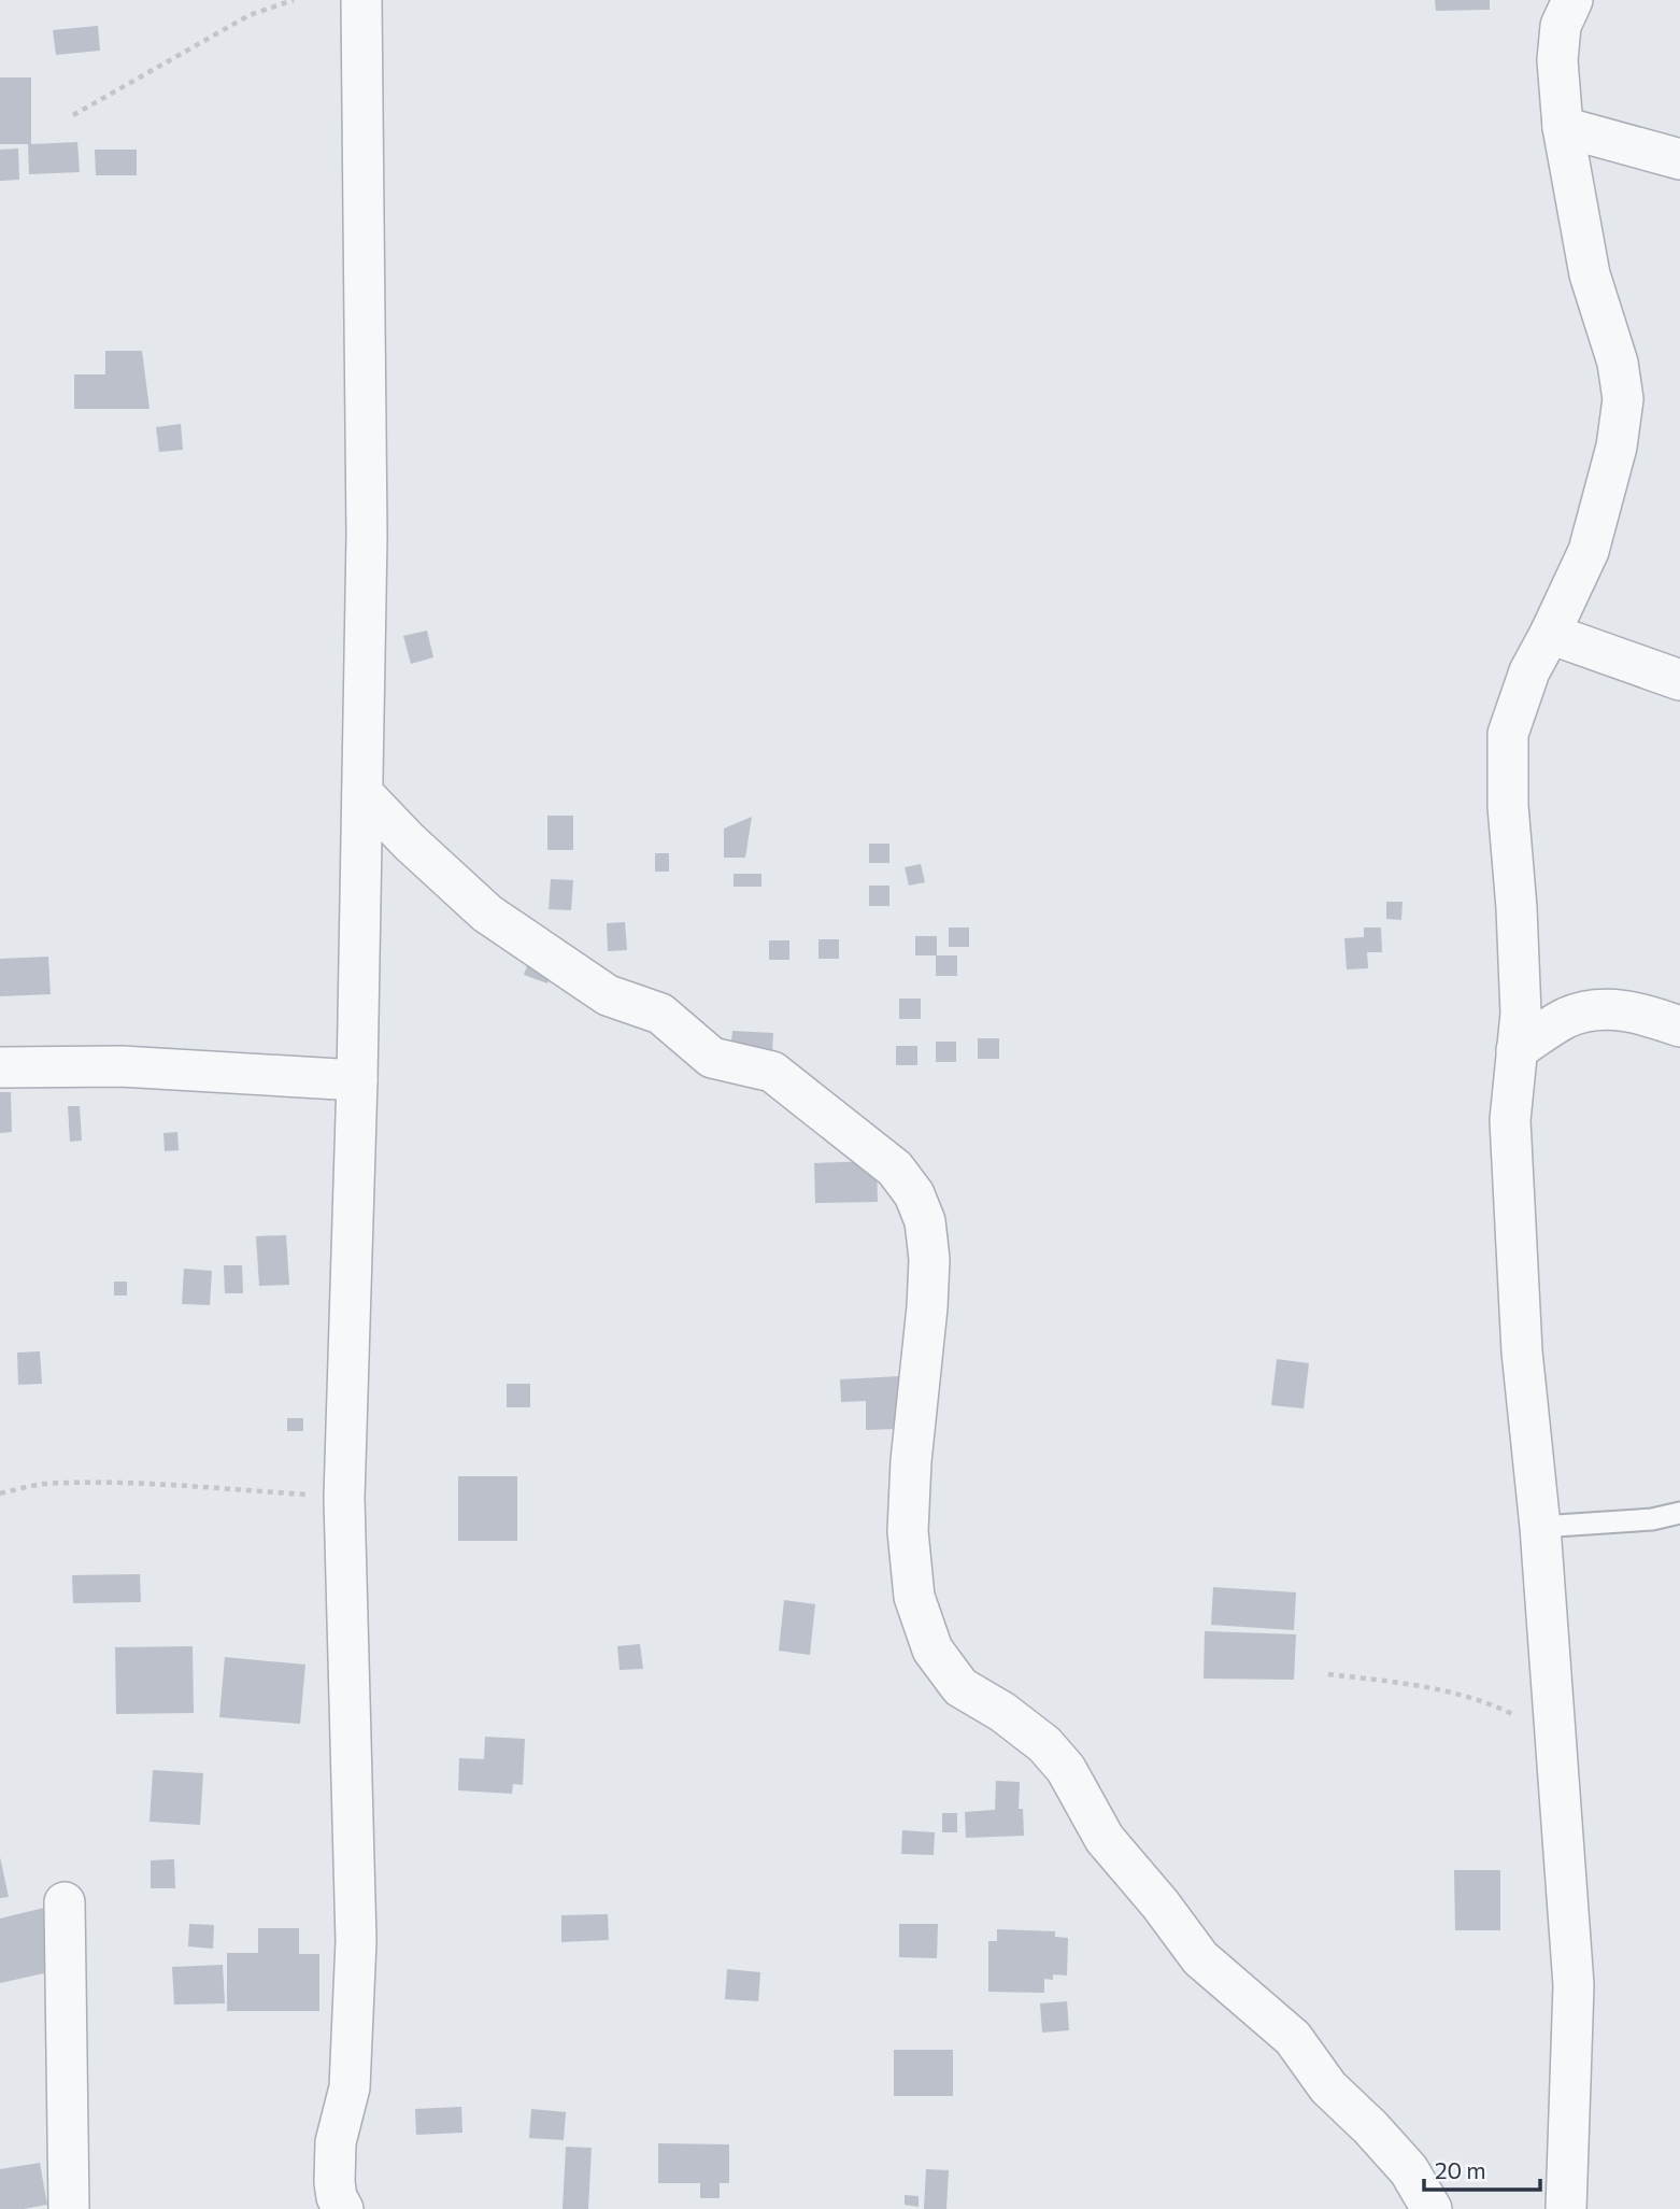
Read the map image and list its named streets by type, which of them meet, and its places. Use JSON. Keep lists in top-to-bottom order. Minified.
{"scale_bar":"20 m"}
